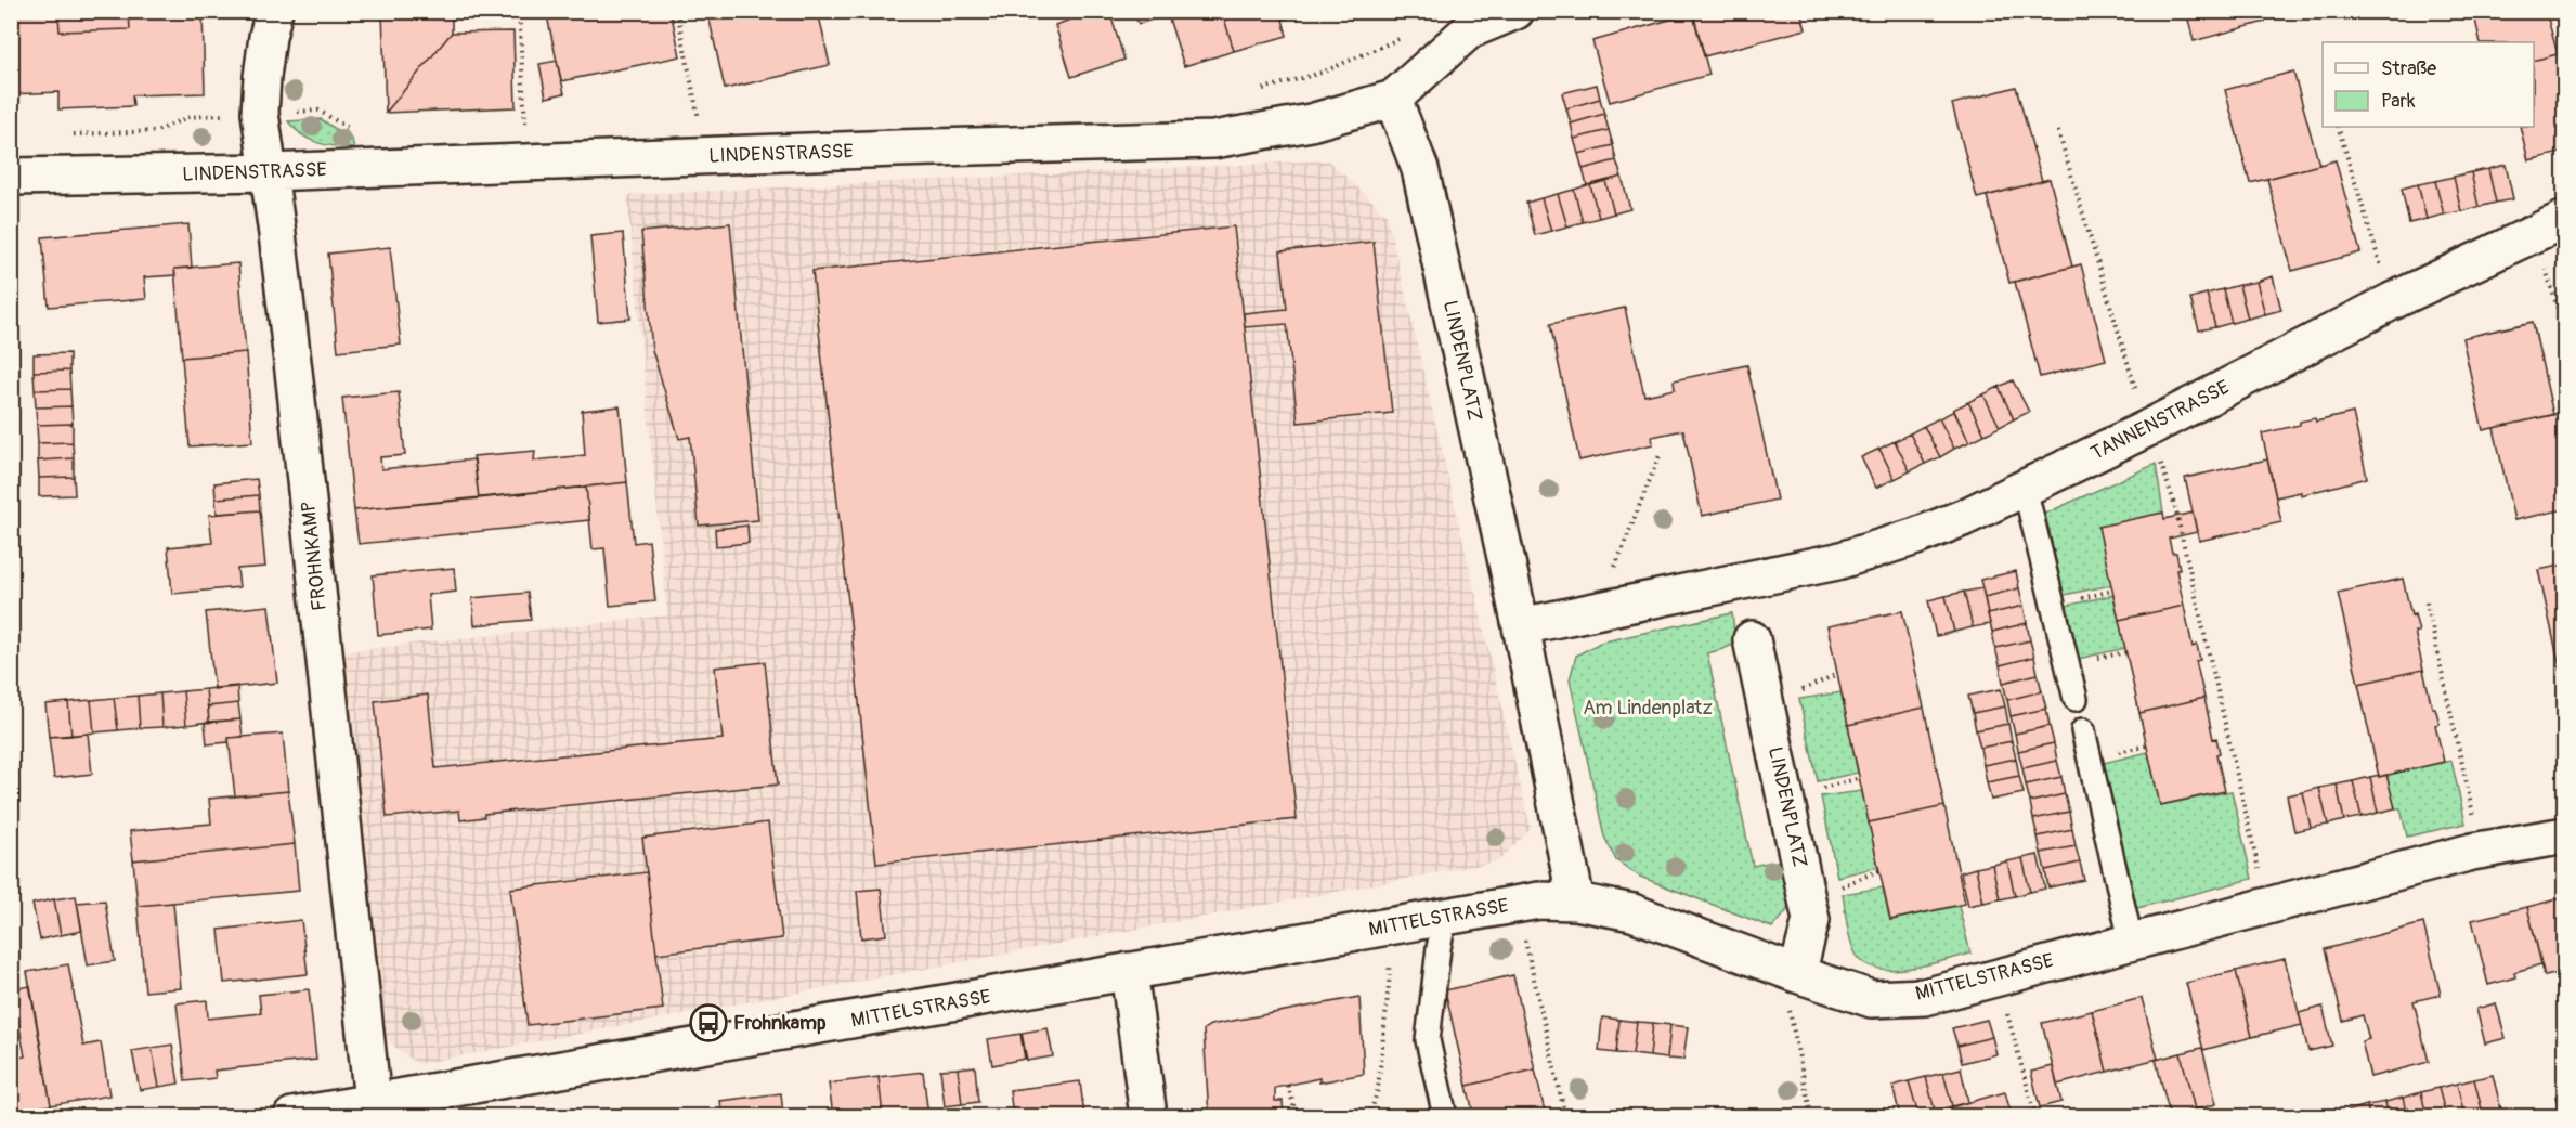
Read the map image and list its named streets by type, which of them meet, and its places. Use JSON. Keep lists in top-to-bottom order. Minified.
{"streets":{"street":["LINDENSTRASSE","LINDENPLATZ","TANNENSTRASSE","FROHNKAMP","MITTELSTRASSE"]},"crossings":[["LINDENSTRASSE","LINDENPLATZ"],["LINDENSTRASSE","FROHNKAMP"],["LINDENPLATZ","MITTELSTRASSE"],["FROHNKAMP","MITTELSTRASSE"]],"parks":["Am Lindenplatz"],"places":{"bus stop":["Frohnkamp"]},"legend":["Straße","Park"]}
